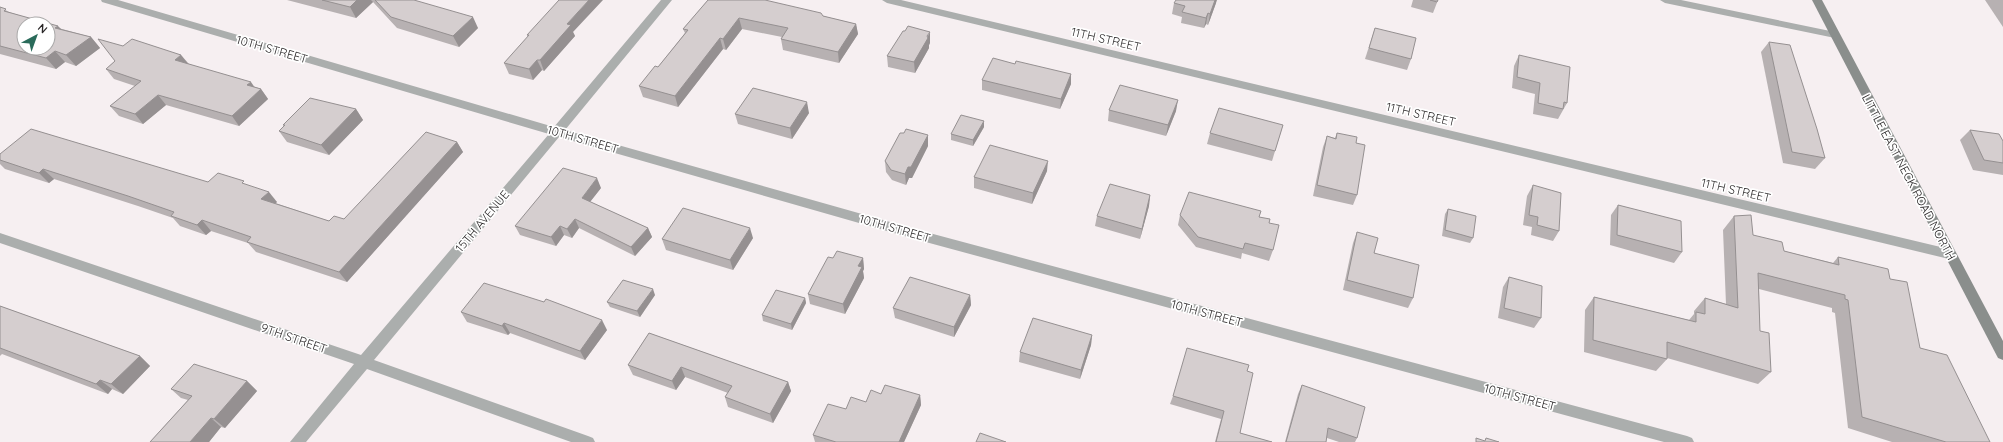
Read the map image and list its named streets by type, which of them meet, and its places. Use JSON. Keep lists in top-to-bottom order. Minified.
{"streets":{"main road":["LITTLE EAST NECK ROAD NORTH"],"street":["11TH STREET","10TH STREET","15TH AVENUE","9TH STREET"]},"crossings":[["11TH STREET","LITTLE EAST NECK ROAD NORTH"],["10TH STREET","15TH AVENUE"],["15TH AVENUE","9TH STREET"]],"north":"top right"}
